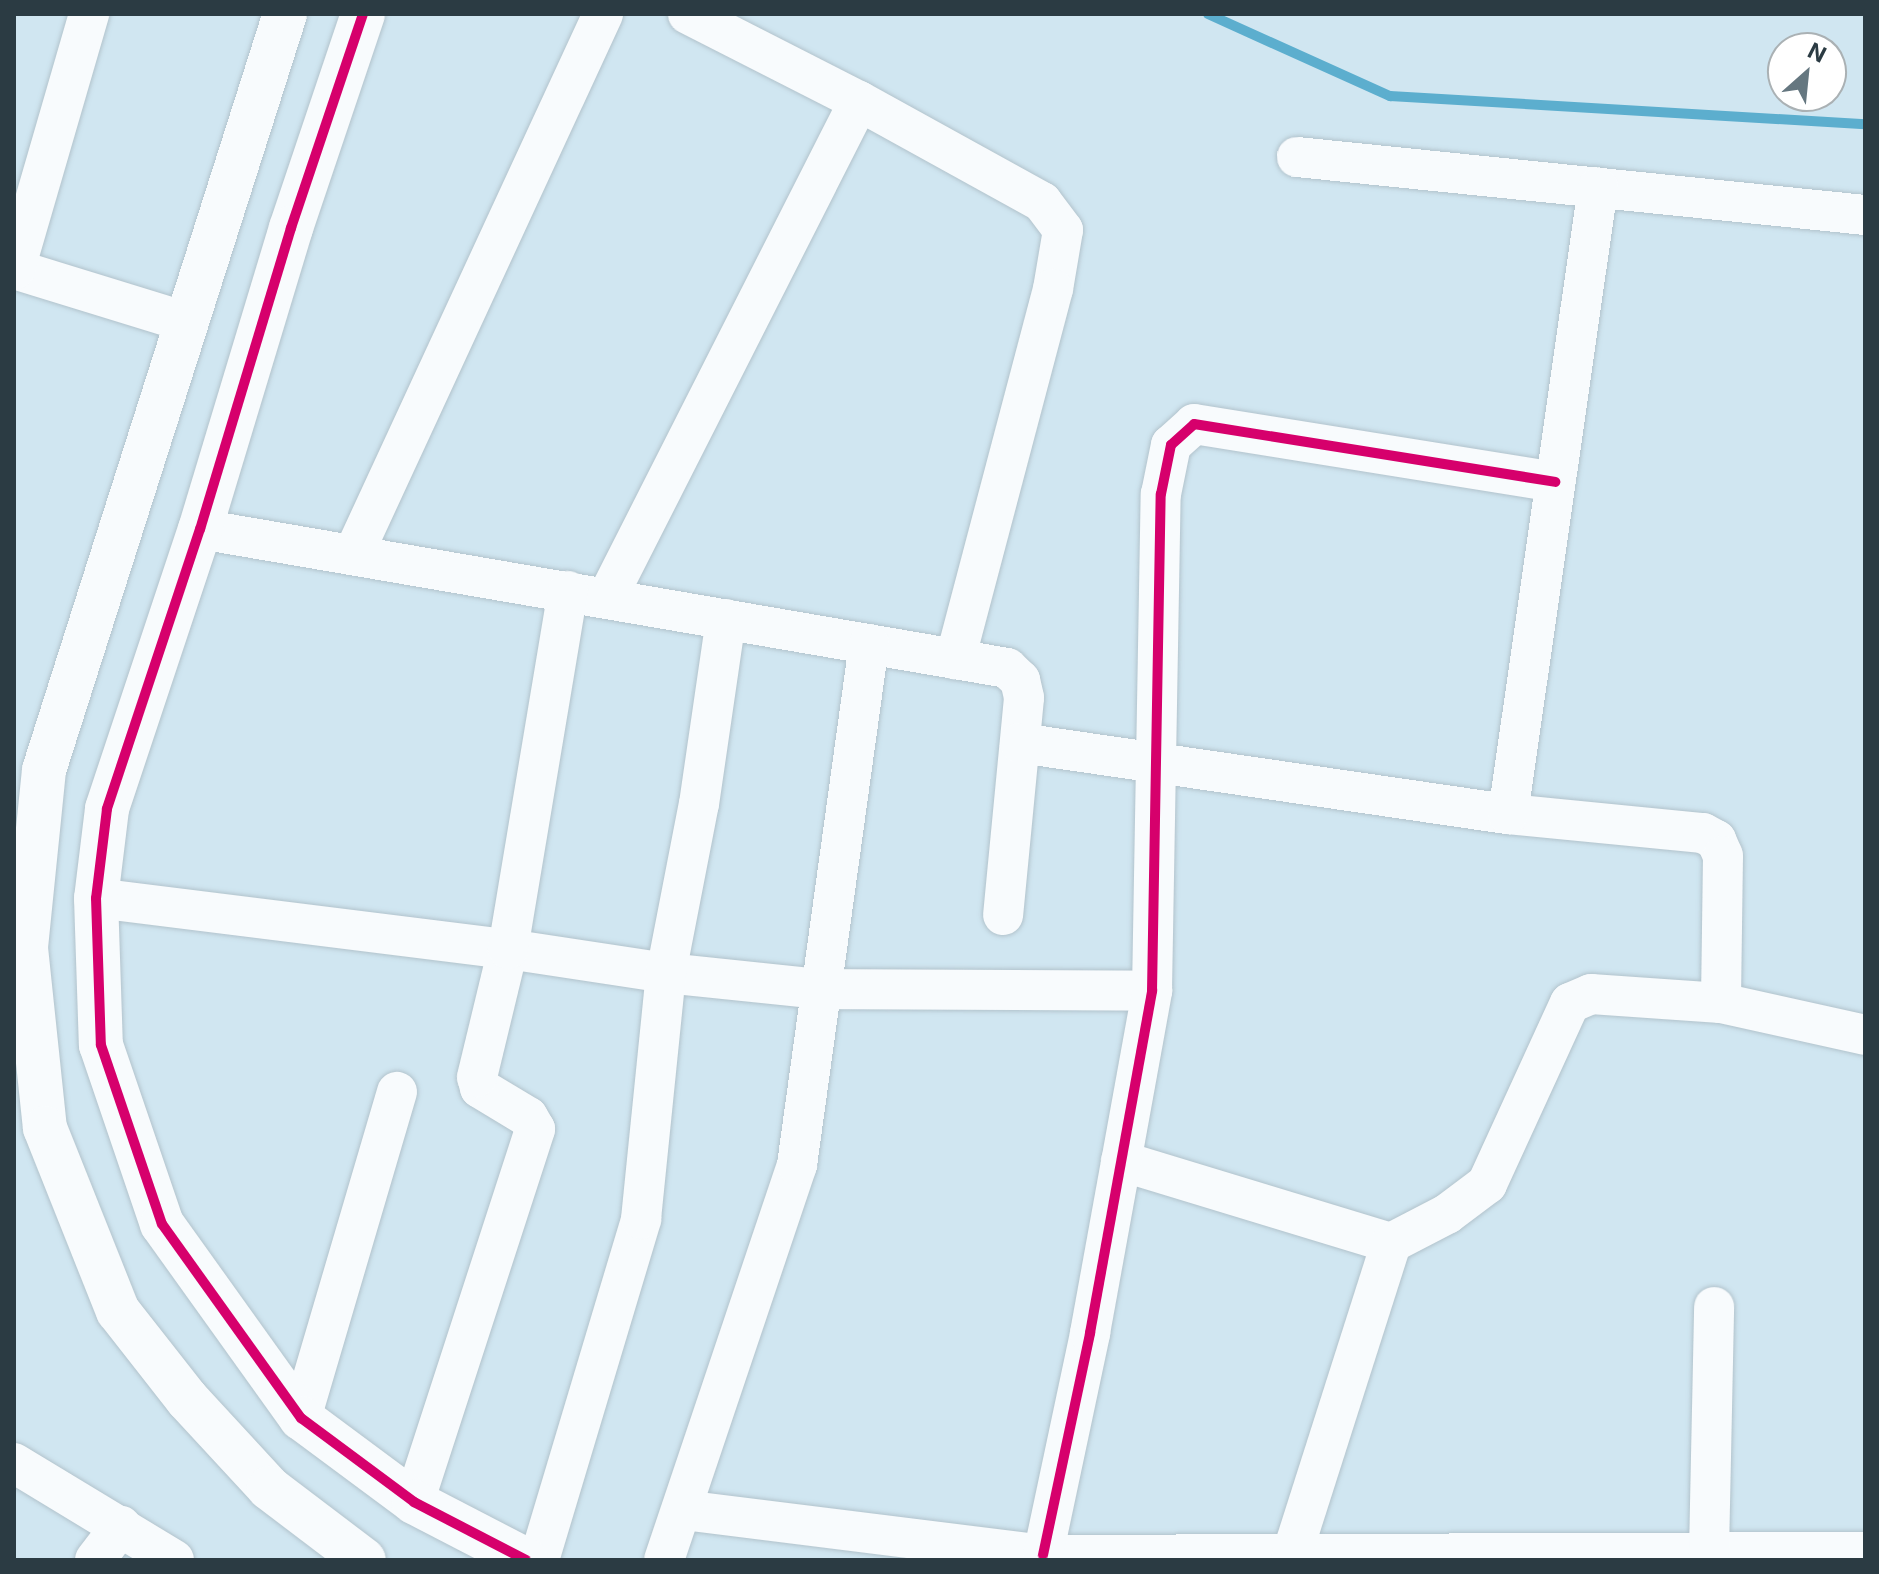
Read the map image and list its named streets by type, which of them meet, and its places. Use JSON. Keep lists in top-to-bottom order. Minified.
{"north":"top right"}
